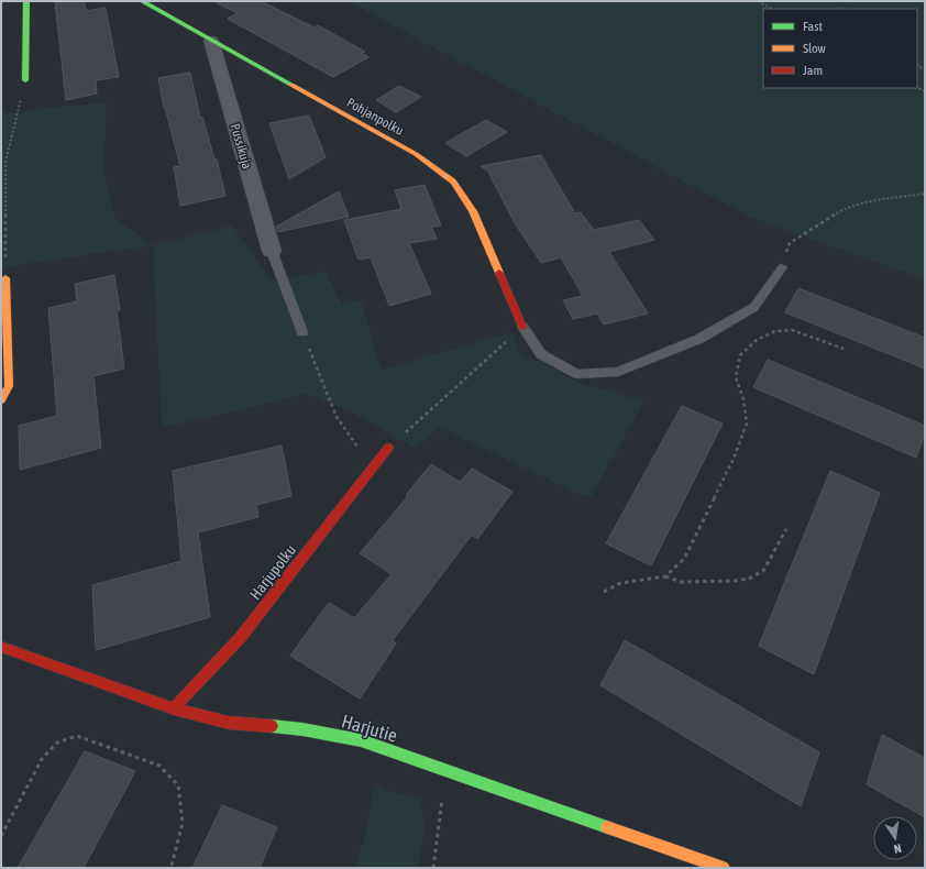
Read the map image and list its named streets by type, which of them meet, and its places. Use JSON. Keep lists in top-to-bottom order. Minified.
{"streets":{"street":["Pohjanpolku","Pussikuja","Harjupolku","Harjutie"]},"crossings":[["Pohjanpolku","Pussikuja"],["Harjupolku","Harjutie"]],"legend":["Fast","Slow","Jam"],"north":"bottom"}
